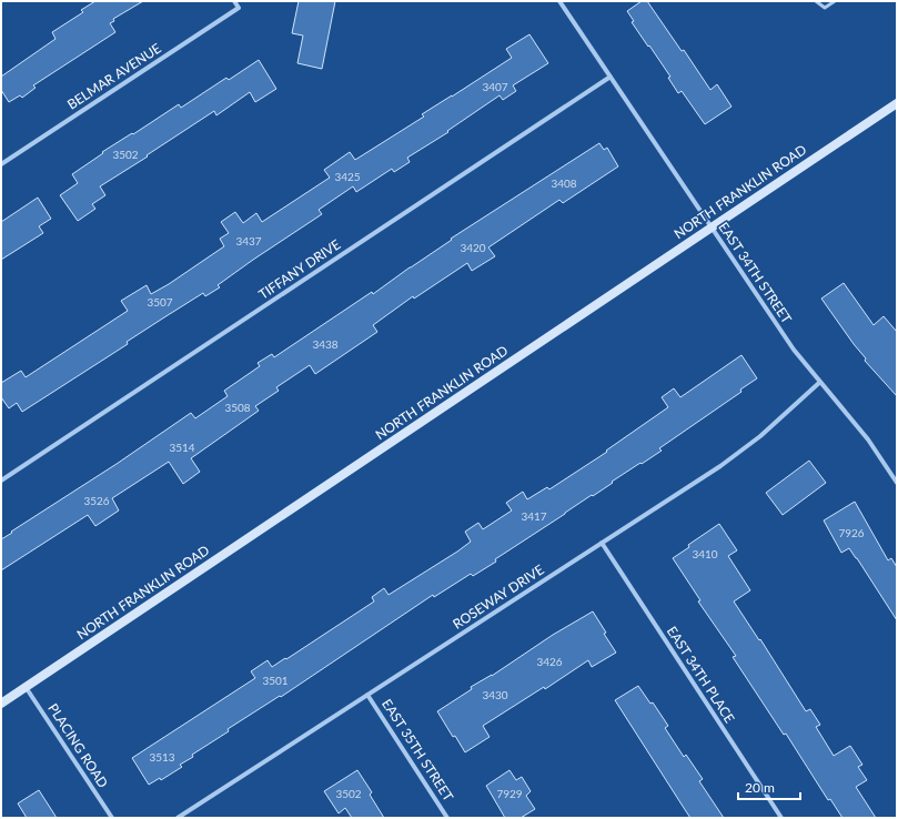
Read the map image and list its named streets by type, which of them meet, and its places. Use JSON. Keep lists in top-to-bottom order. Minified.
{"streets":{"main road":["NORTH FRANKLIN ROAD"],"street":["BELMAR AVENUE","TIFFANY DRIVE","EAST 34TH STREET","ROSEWAY DRIVE","EAST 34TH PLACE","PLACING ROAD","EAST 35TH STREET"]},"crossings":[["NORTH FRANKLIN ROAD","EAST 34TH STREET"],["NORTH FRANKLIN ROAD","PLACING ROAD"],["TIFFANY DRIVE","EAST 34TH STREET"],["EAST 34TH STREET","ROSEWAY DRIVE"],["ROSEWAY DRIVE","EAST 34TH PLACE"],["ROSEWAY DRIVE","EAST 35TH STREET"]],"house_numbers":["3407","3502","3425","3408","3437","3420","3507","3438","3508","3514","3526","3417","7926","3410","3426","3501","3430","3513","3502","7929"],"scale_bar":"20 m"}
